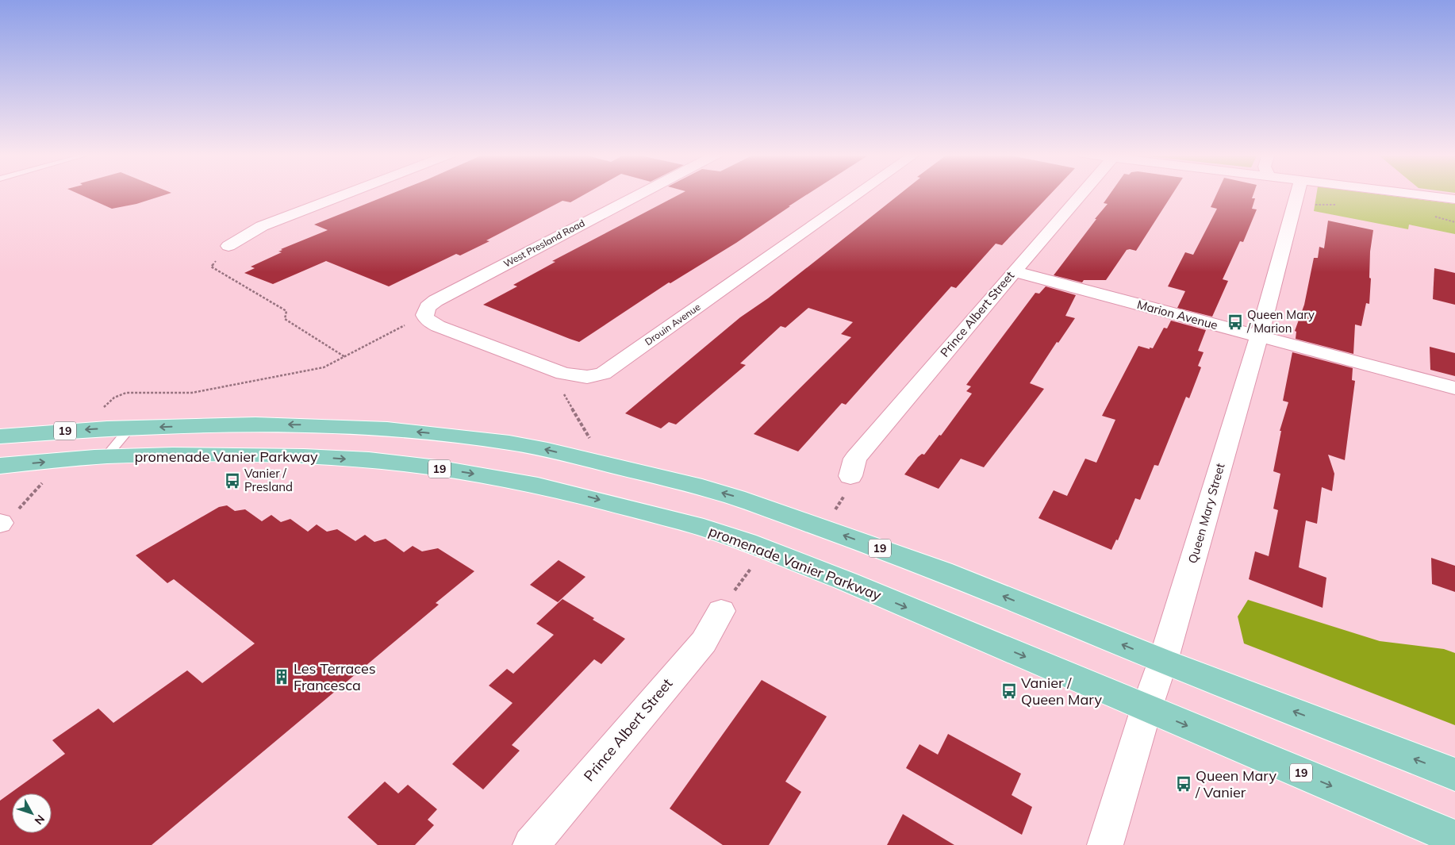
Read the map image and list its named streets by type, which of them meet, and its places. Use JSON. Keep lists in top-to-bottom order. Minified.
{"streets":{"main road":["19","promenade Vanier Parkway"],"street":["West Presland Road","Prince Albert Street","Marion Avenue","Drouin Avenue","Queen Mary Street"]},"crossings":[["West Presland Road","Drouin Avenue"],["Prince Albert Street","Marion Avenue"],["Marion Avenue","Queen Mary Street"],["19","Queen Mary Street"],["promenade Vanier Parkway","Queen Mary Street"]],"places":{"bus stop":["Queen Mary / Marion","Vanier / Presland","Vanier / Queen Mary","Queen Mary / Vanier"],"building":["Les Terraces Francesca"]},"north":"bottom right"}
